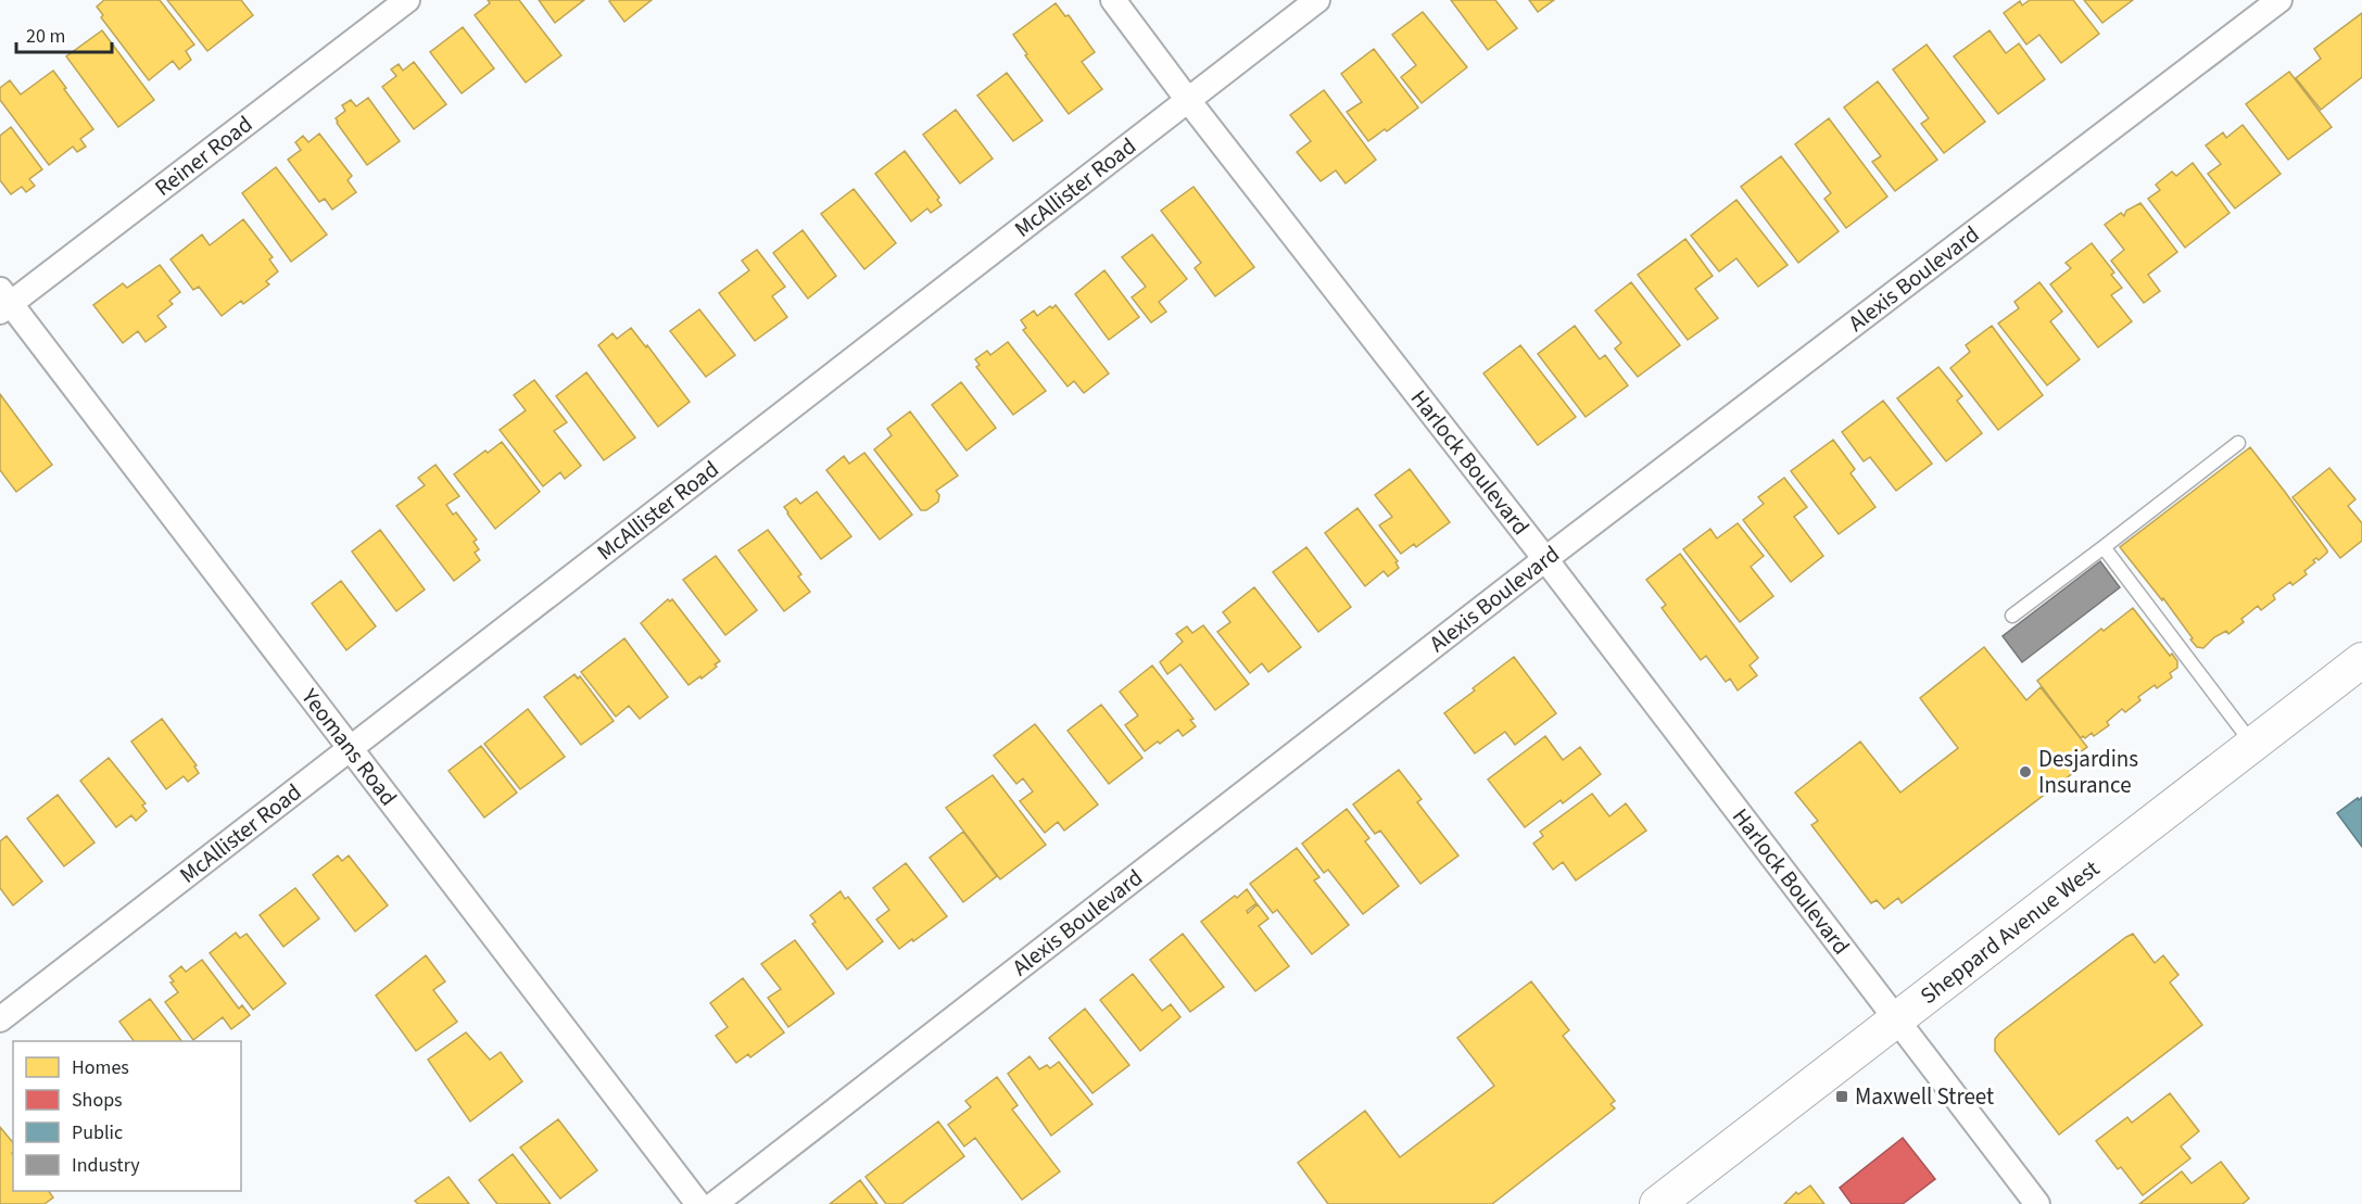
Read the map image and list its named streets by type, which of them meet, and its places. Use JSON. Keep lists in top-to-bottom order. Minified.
{"streets":{"main road":["Sheppard Avenue West"],"street":["Reiner Road","McAllister Road","Alexis Boulevard","Harlock Boulevard","Yeomans Road"]},"crossings":[["Reiner Road","Yeomans Road"],["McAllister Road","Harlock Boulevard"],["McAllister Road","Yeomans Road"],["Alexis Boulevard","Harlock Boulevard"],["Harlock Boulevard","Sheppard Avenue West"]],"places":{"other":["Desjardins Insurance"],"transit":["Maxwell Street"]},"legend":["Homes","Shops","Public","Industry"],"scale_bar":"20 m"}
